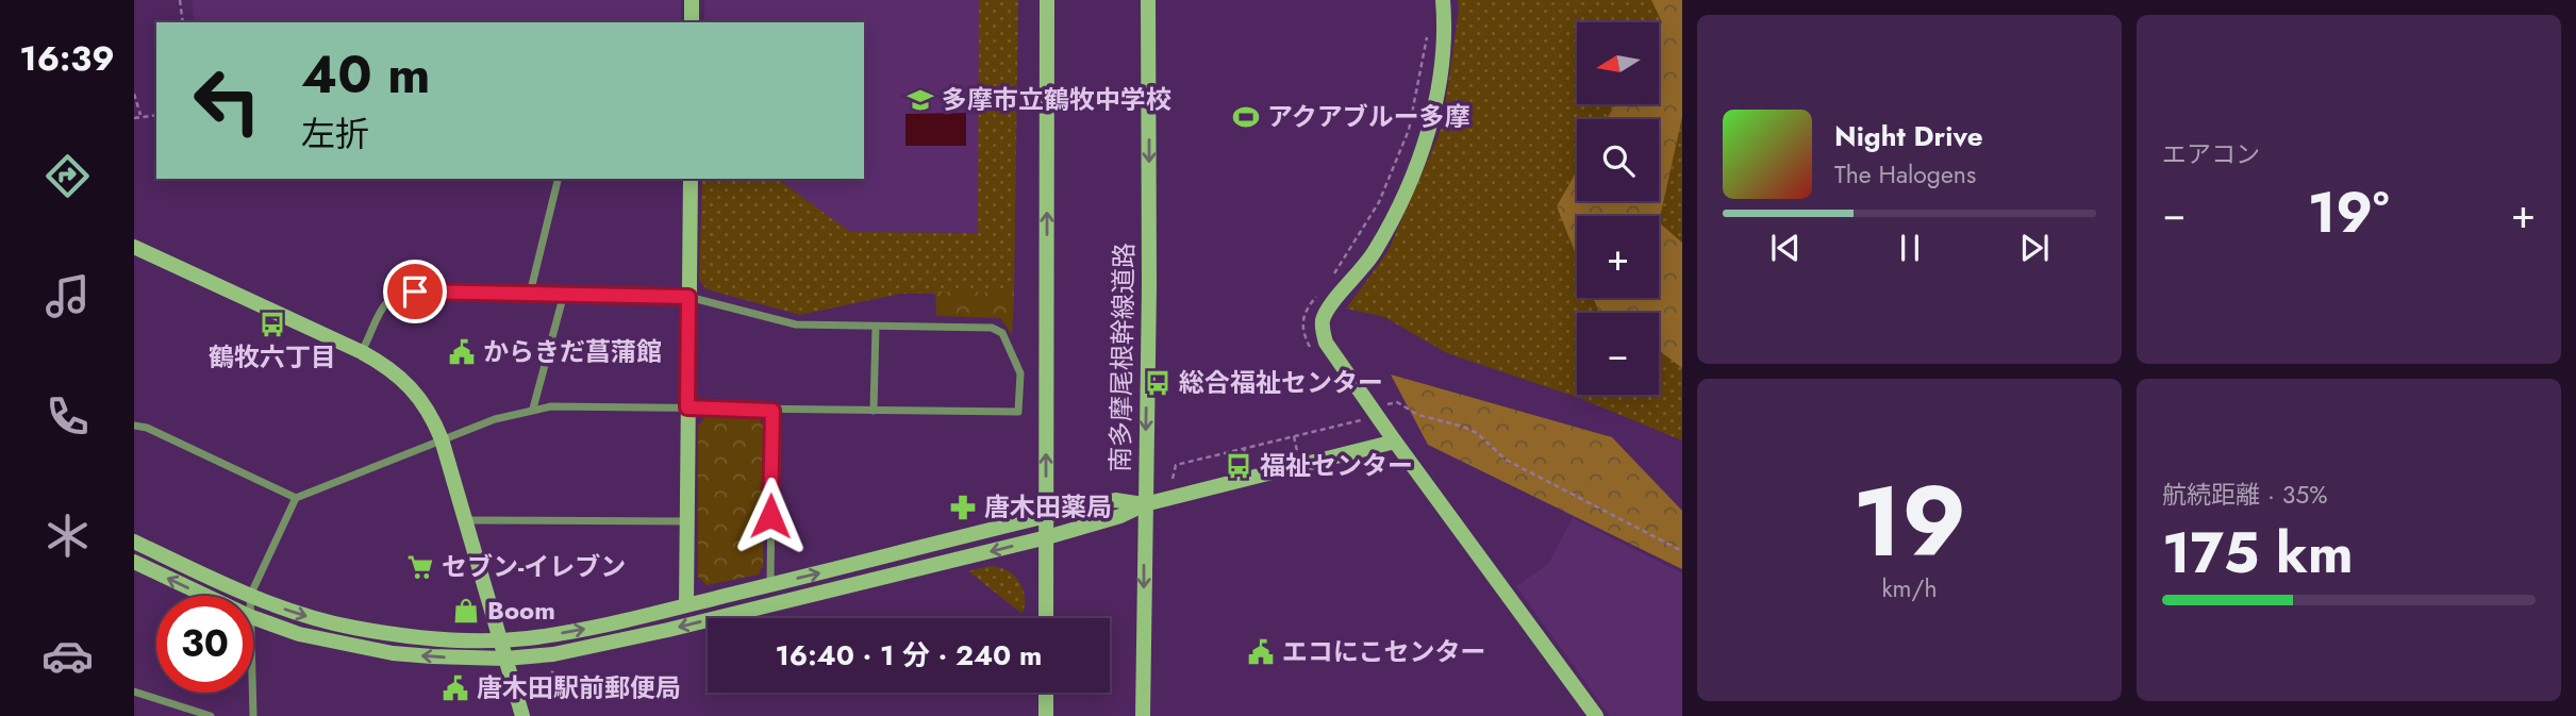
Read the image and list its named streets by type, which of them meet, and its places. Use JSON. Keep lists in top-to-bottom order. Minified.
{"streets":{"main road":["南多摩尾根幹線道路"]},"places":{"school or university":["多摩市立鶴牧中学校"],"sports":["アクアブルー多摩"],"bus stop":["鶴牧六丁目","総合福祉センター","福祉センター"],"public building":["からきだ菖蒲館","エコにこセンター","唐木田駅前郵便局"],"pharmacy":["唐木田薬局"],"supermarket":["セブン-イレブン"],"shop":["Boom"]},"north":"left","page":{"tabs":"16:39","tile":["エアコン",["19","km/h"],["航続距離 · 35%","175 km"]],"map_buttons":["+","−"],"turn":["40 m","左折"],"song":["Night Drive","The Halogens"],"heat":["−","19°","+"],"limit":"30","trip":"16:40 · 1 分 · 240 m"}}
